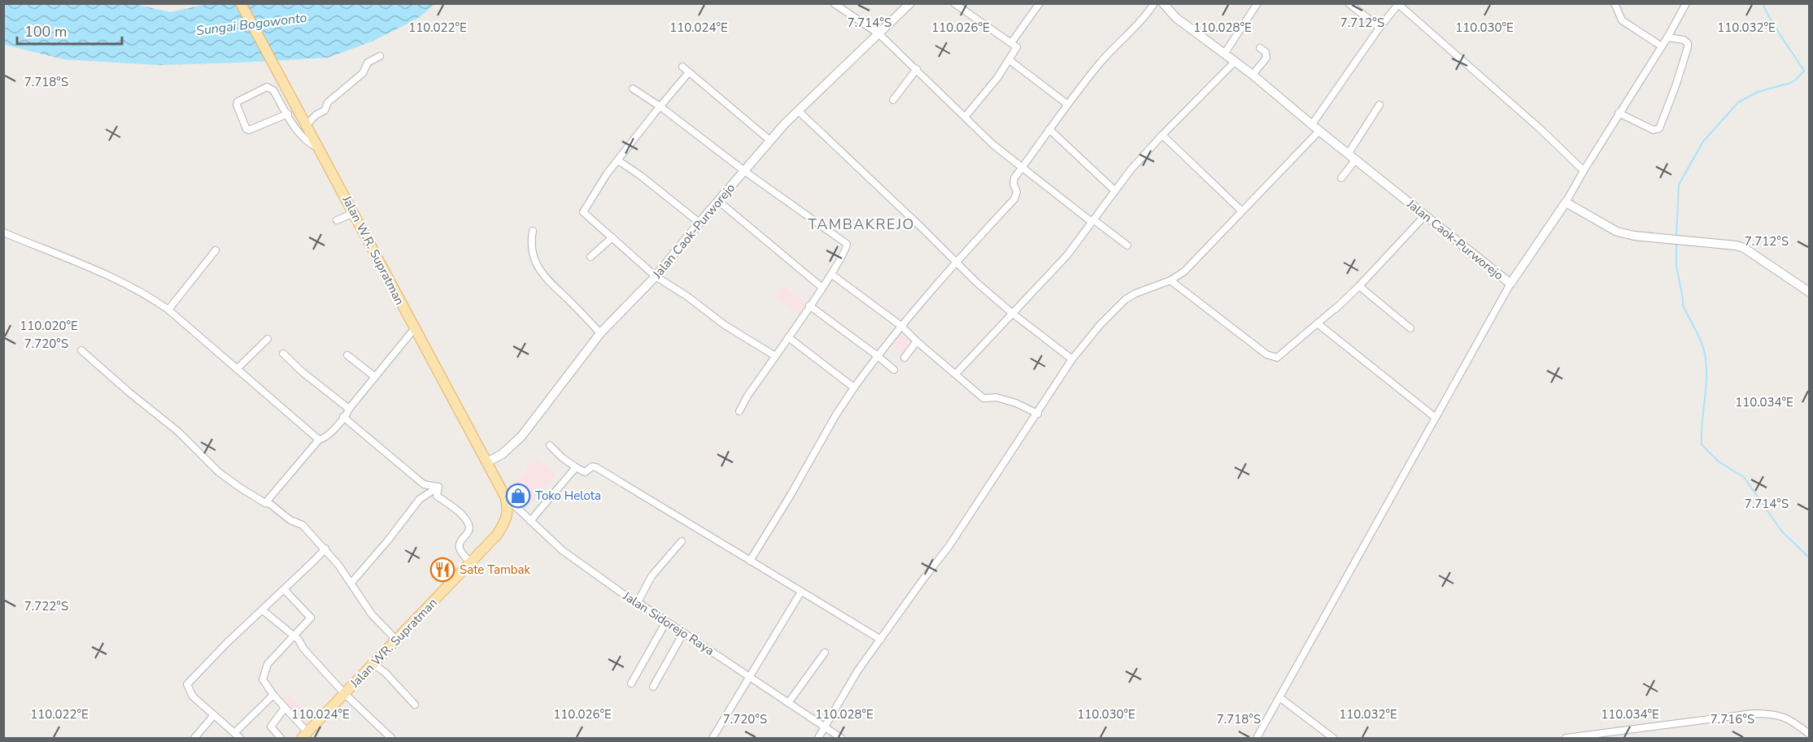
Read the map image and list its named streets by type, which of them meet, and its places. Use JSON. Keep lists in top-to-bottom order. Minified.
{"streets":{"main road":["Jalan W.R. Supratman","Jalan WR. Supratman"],"street":["Jalan Caok-Purworejo","Jalan Sidorejo Raya"]},"crossings":[["Jalan Caok-Purworejo","Jalan W.R. Supratman"],["Jalan W.R. Supratman","Jalan Sidorejo Raya"],["Jalan W.R. Supratman","Jalan WR. Supratman"],["Jalan Sidorejo Raya","Jalan WR. Supratman"]],"districts":["TAMBAKREJO"],"water":["Sungai Bogowonto"],"places":{"shop":["Toko Helota"],"restaurant":["Sate Tambak"]},"scale_bar":"100 m","coordinates":["7.714°S","7.712°S","110.022°E","110.024°E","110.026°E","110.028°E","110.030°E","110.032°E","7.718°S","110.020°E","7.720°S","110.034°E","7.722°S","7.716°S"]}
